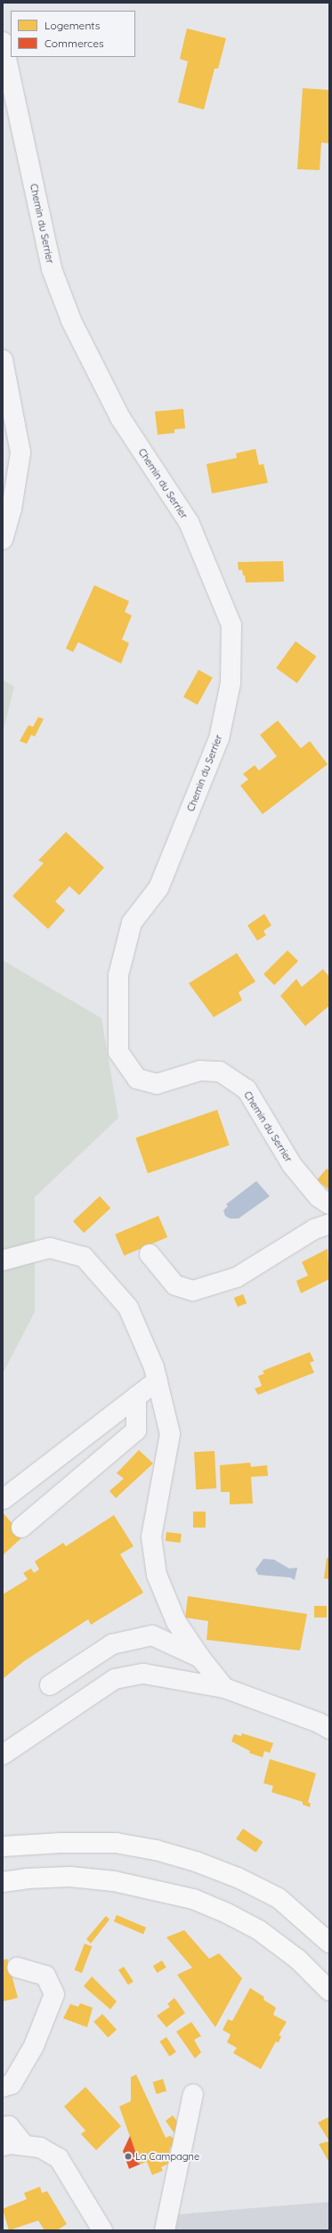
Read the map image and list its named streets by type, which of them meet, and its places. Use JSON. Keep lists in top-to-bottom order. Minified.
{"streets":{"street":["Chemin du Serrier"]},"places":["La Campagne"],"legend":["Logements","Commerces"]}
